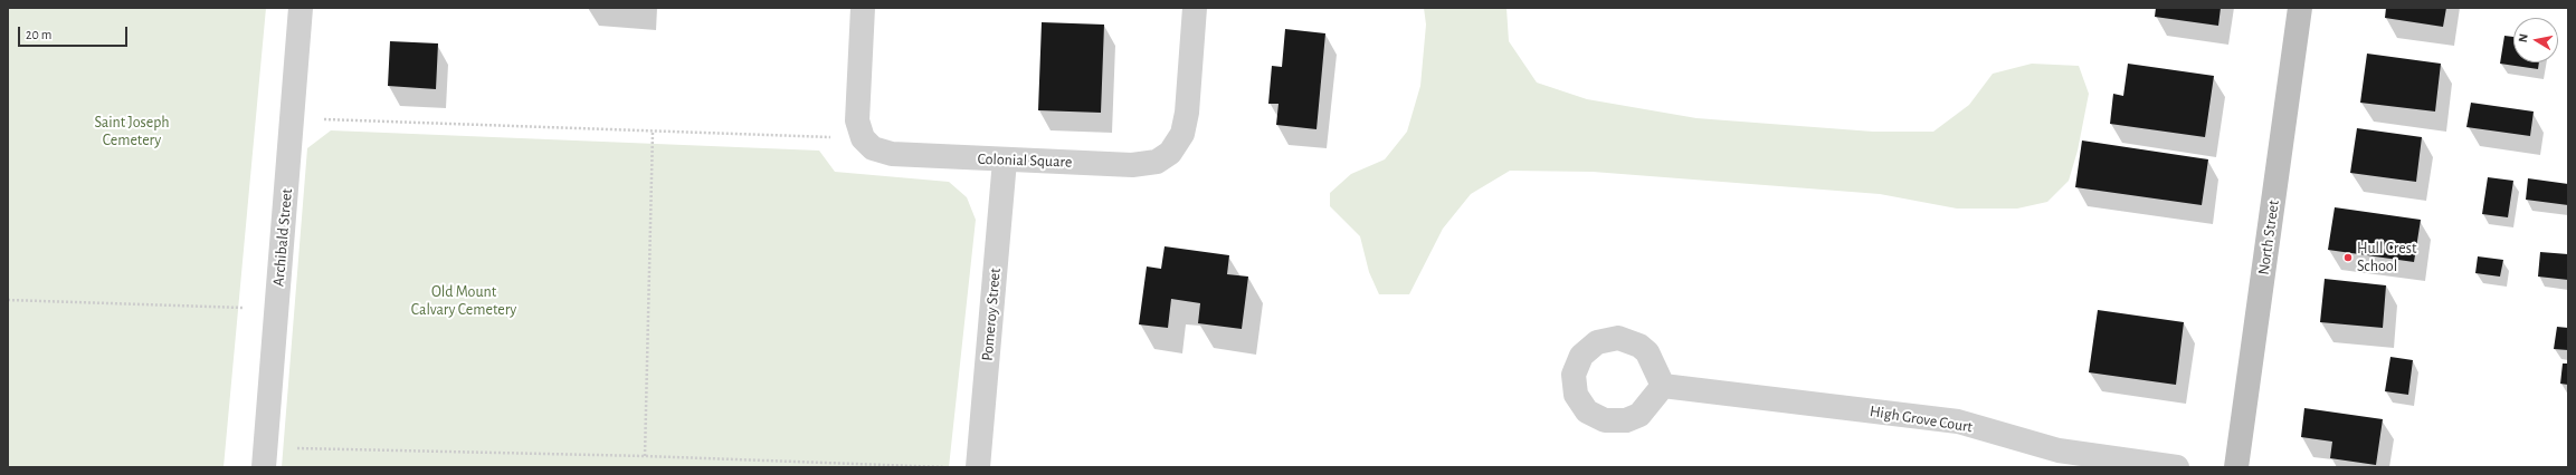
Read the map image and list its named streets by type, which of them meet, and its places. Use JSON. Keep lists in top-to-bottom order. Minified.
{"streets":{"street":["Colonial Square","Archibald Street","North Street","Pomeroy Street","High Grove Court"]},"crossings":[["Colonial Square","Pomeroy Street"]],"parks":["Saint Joseph Cemetery","Old Mount Calvary Cemetery"],"places":["Hull Crest School"],"scale_bar":"20 m","north":"left"}
